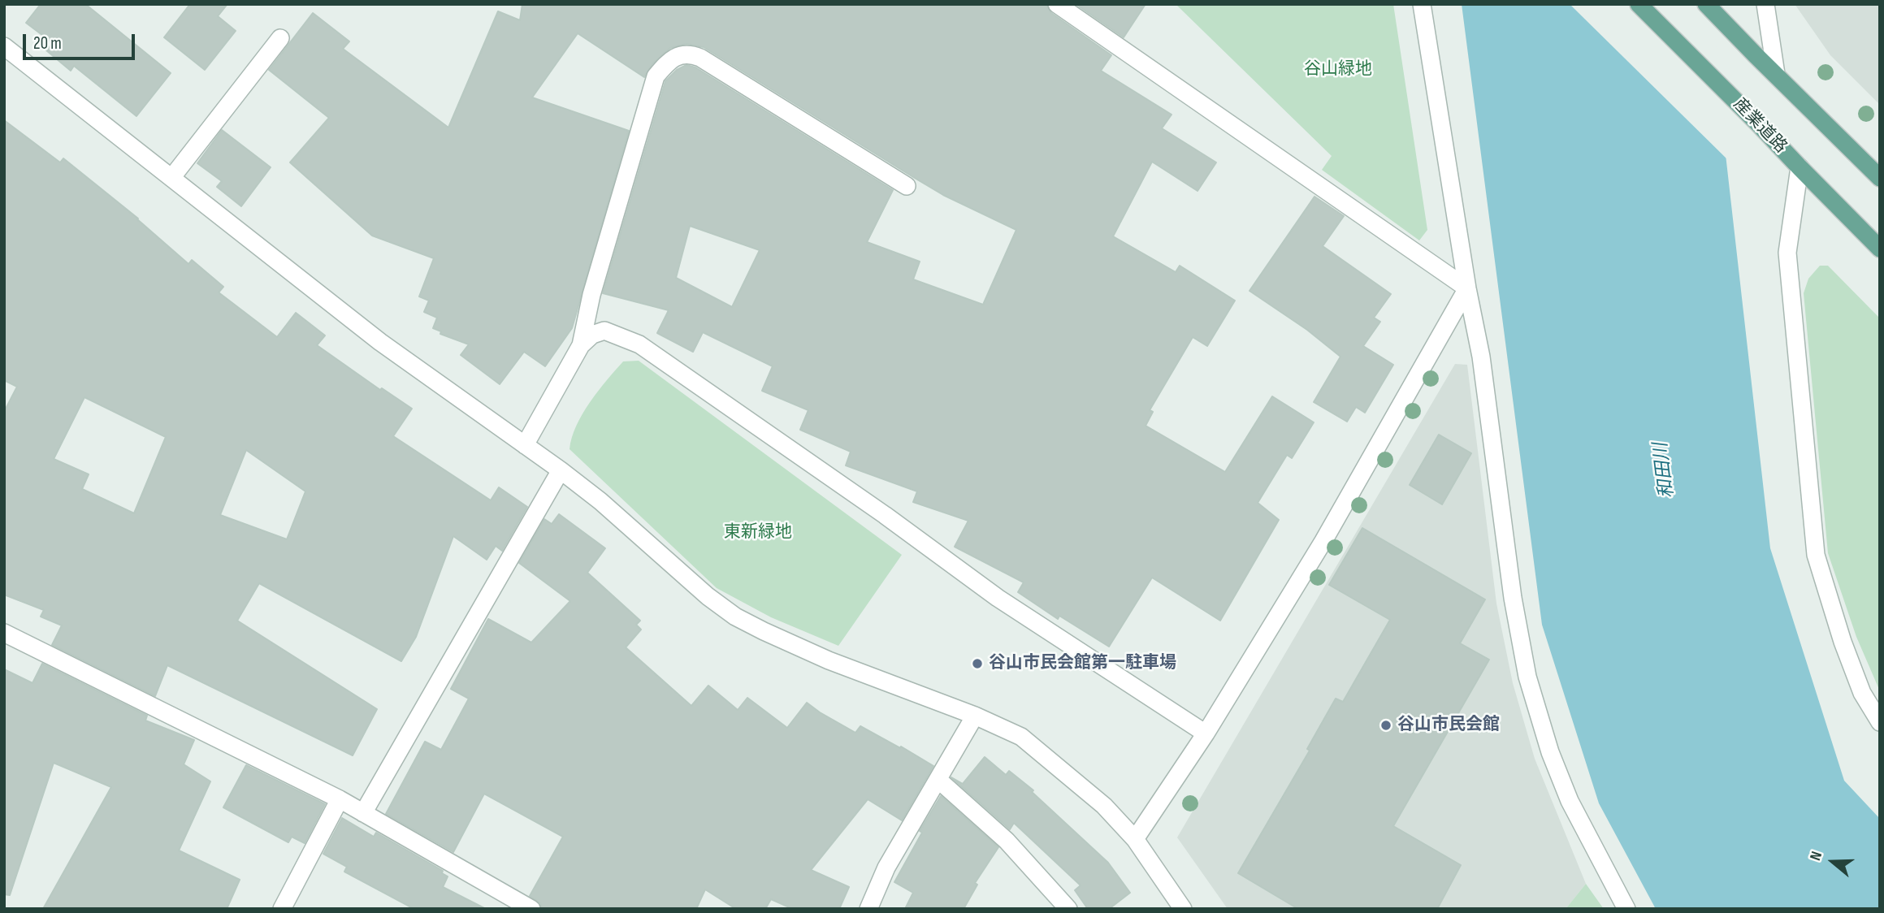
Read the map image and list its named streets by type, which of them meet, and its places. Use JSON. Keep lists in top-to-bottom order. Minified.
{"streets":{"main road":["産業道路"]},"water":["和田川"],"parks":["谷山緑地","東新緑地"],"places":["谷山市民会館第一駐車場","谷山市民会館"],"scale_bar":"20 m","north":"left"}
